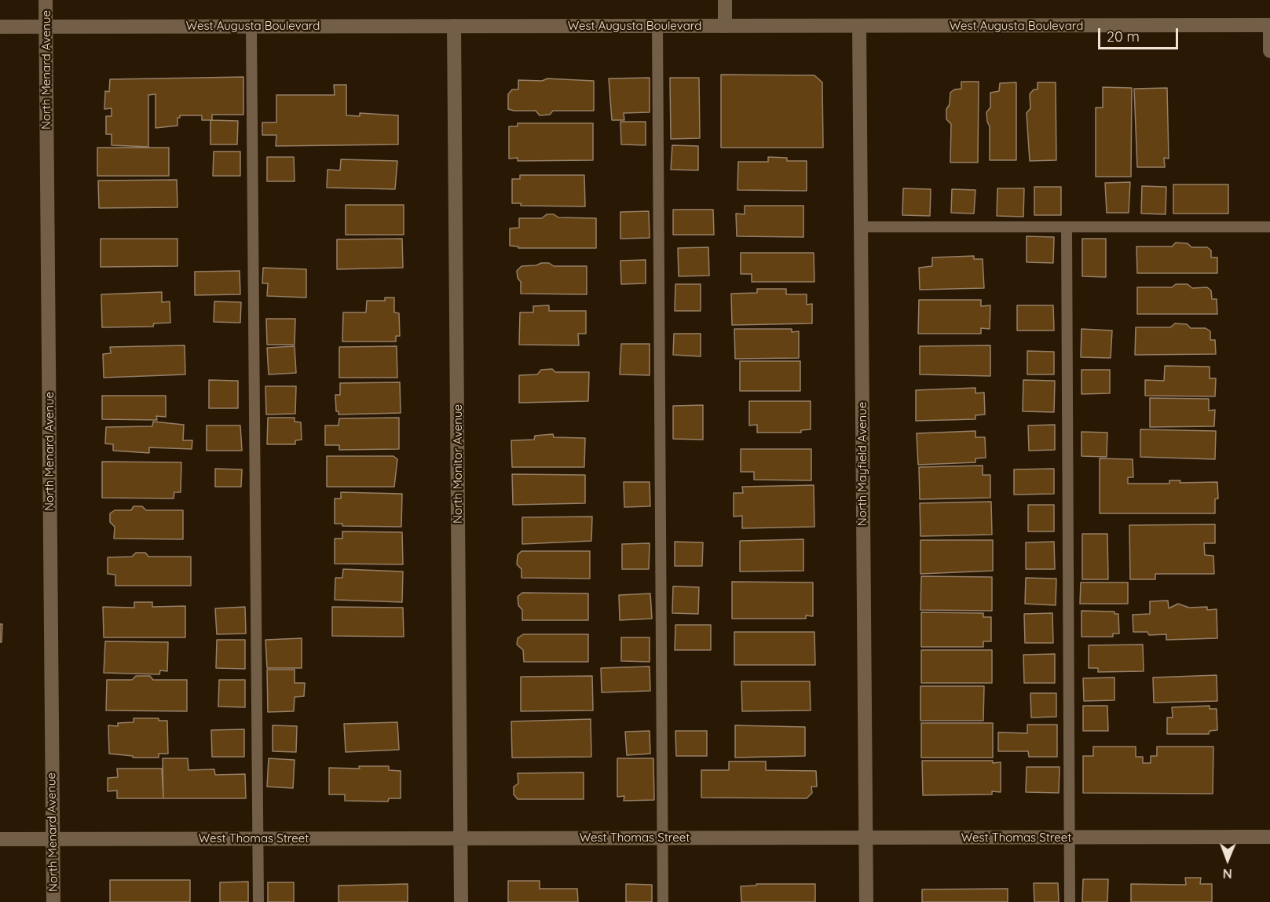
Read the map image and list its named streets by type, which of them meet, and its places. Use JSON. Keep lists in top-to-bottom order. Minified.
{"streets":{"street":["West Augusta Boulevard","North Menard Avenue","North Monitor Avenue","North Mayfield Avenue","West Thomas Street"]},"crossings":[["West Augusta Boulevard","North Menard Avenue"],["West Augusta Boulevard","North Monitor Avenue"],["West Augusta Boulevard","North Mayfield Avenue"],["North Menard Avenue","West Thomas Street"],["North Monitor Avenue","West Thomas Street"],["North Mayfield Avenue","West Thomas Street"]],"scale_bar":"20 m","north":"bottom"}
